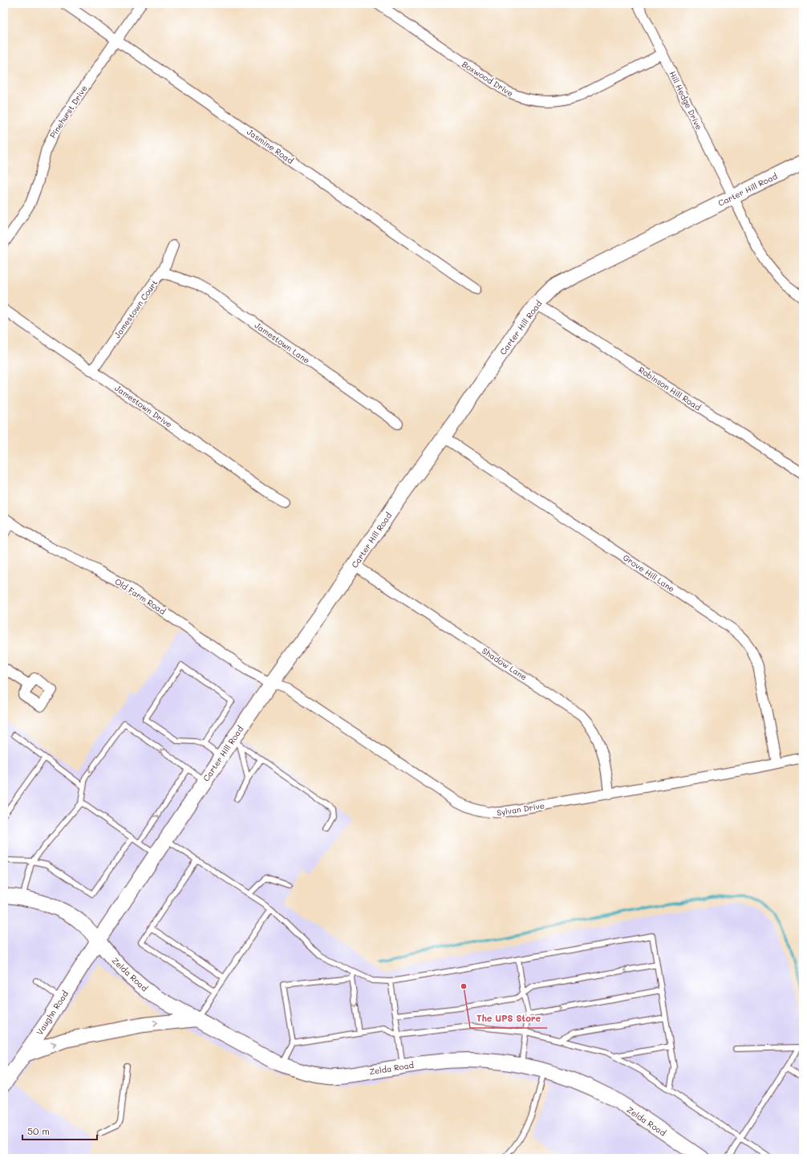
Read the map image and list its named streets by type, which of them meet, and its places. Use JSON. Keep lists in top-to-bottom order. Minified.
{"streets":{"main road":["Carter Hill Road","Zelda Road","Vaughn Road"],"street":["Boxwood Drive","Hill Hedge Drive","Pinehurst Drive","Jasmine Road","Jamestown Court","Jamestown Lane","Robinson Hill Road","Jamestown Drive","Grove Hill Lane","Old Farm Road","Shadow Lane","Sylvan Drive"]},"crossings":[["Boxwood Drive","Hill Hedge Drive"],["Hill Hedge Drive","Carter Hill Road"],["Pinehurst Drive","Jasmine Road"],["Carter Hill Road","Robinson Hill Road"],["Carter Hill Road","Grove Hill Lane"],["Carter Hill Road","Old Farm Road"],["Carter Hill Road","Shadow Lane"],["Carter Hill Road","Sylvan Drive"],["Carter Hill Road","Zelda Road"],["Carter Hill Road","Vaughn Road"],["Jamestown Court","Jamestown Lane"],["Jamestown Court","Jamestown Drive"],["Grove Hill Lane","Sylvan Drive"],["Old Farm Road","Sylvan Drive"],["Shadow Lane","Sylvan Drive"],["Zelda Road","Vaughn Road"]],"places":["The UPS Store"],"scale_bar":"50 m"}
